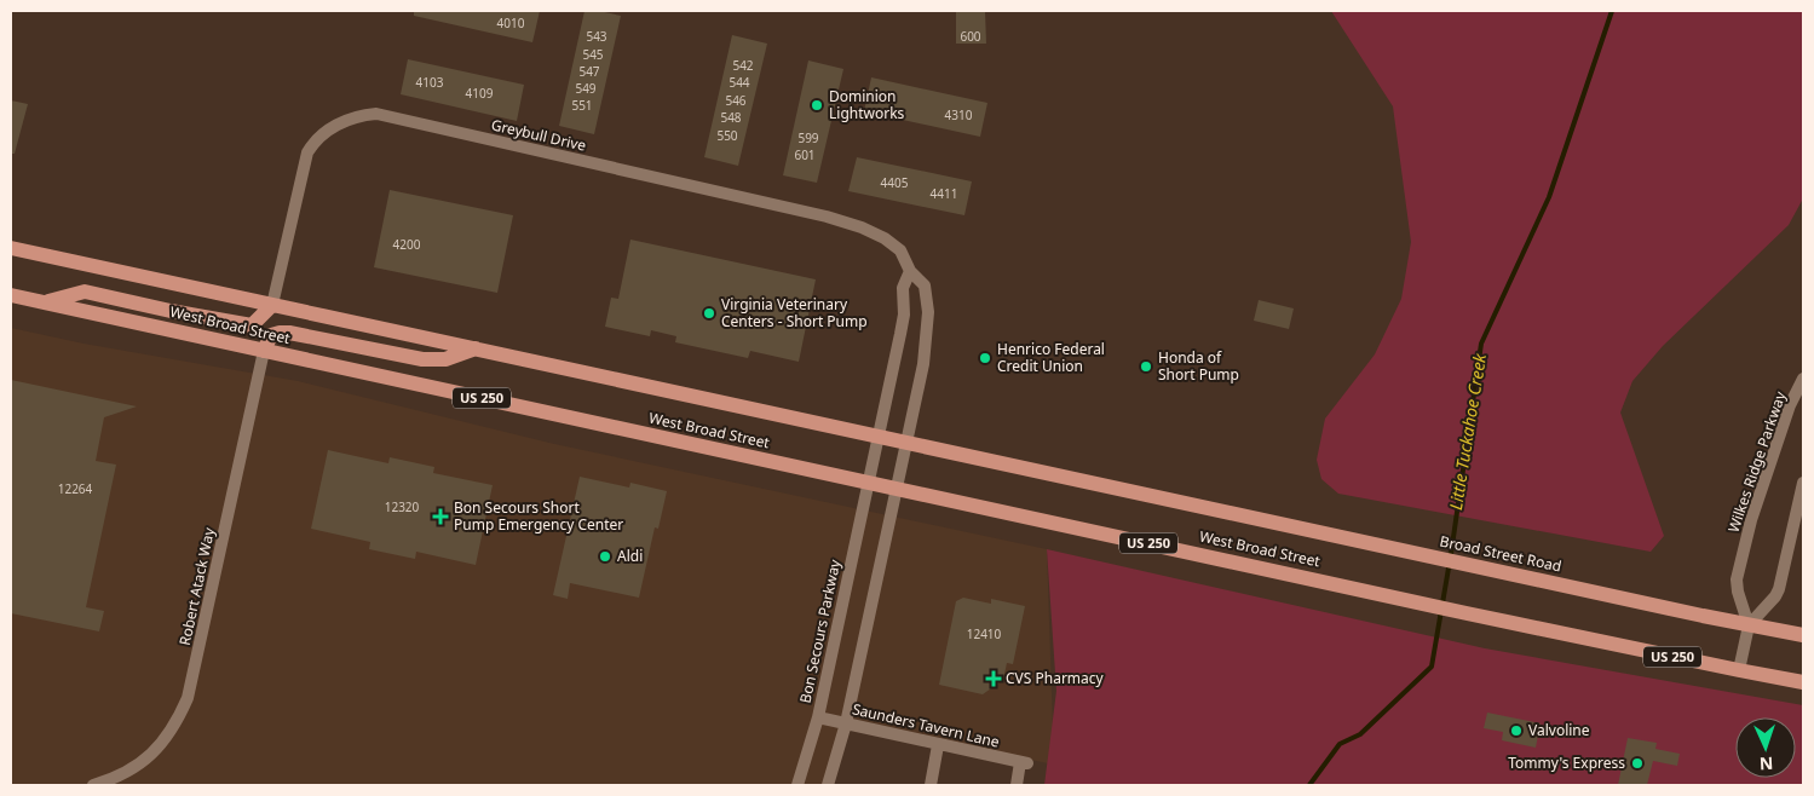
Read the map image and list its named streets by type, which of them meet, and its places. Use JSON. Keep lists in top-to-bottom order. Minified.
{"streets":{"main road":["West Broad Street","US 250","Broad Street Road"],"street":["Greybull Drive","Wilkes Ridge Parkway","Robert Atack Way","Bon Secours Parkway","Saunders Tavern Lane"]},"crossings":[["Greybull Drive","West Broad Street"],["West Broad Street","US 250"],["West Broad Street","Broad Street Road"],["West Broad Street","Robert Atack Way"],["West Broad Street","Bon Secours Parkway"],["Wilkes Ridge Parkway","Broad Street Road"],["Bon Secours Parkway","Saunders Tavern Lane"]],"water":["Little Tuckahoe Creek"],"places":{"other":["Dominion Lightworks","Virginia Veterinary Centers - Short Pump","Henrico Federal Credit Union","Honda of Short Pump","Aldi","Valvoline","Tommy's Express"],"health":["Bon Secours Short Pump Emergency Center","CVS Pharmacy"]},"house_numbers":["4010","543","600","545","542","547","4103","544","549","4109","546","551","4310","548","550","599","601","4405","4411","4200","12264","12320","12410"],"north":"bottom"}
